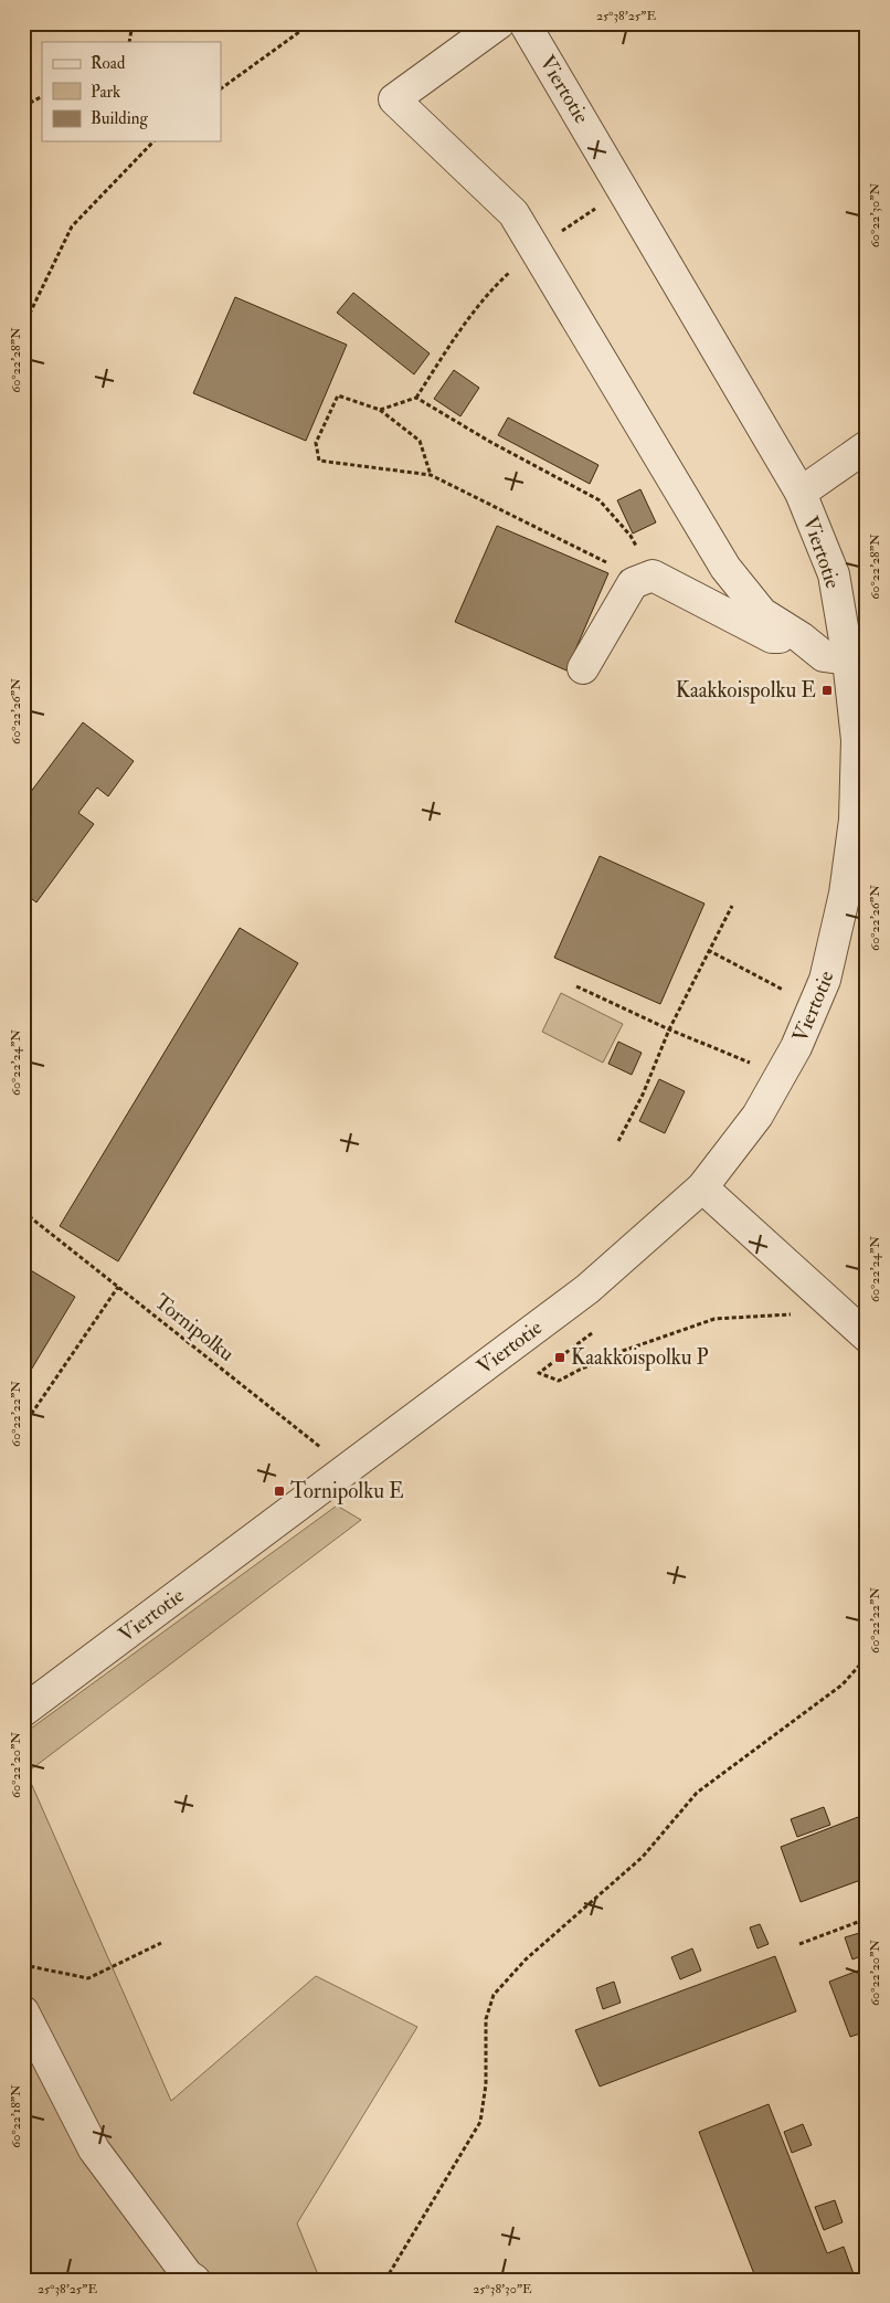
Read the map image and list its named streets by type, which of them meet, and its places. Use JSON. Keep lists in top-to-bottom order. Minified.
{"streets":{"street":["Viertotie"],"path":["Tornipolku"]},"crossings":[["Viertotie","Tornipolku"]],"places":{"transit":["Kaakkoispolku E","Kaakkoispolku P","Tornipolku E"]},"legend":["Road","Park","Building"],"coordinates":["25°38'25\"E","60°22'30\"N","60°22'28\"N","60°22'26\"N","60°22'24\"N","60°22'22\"N","60°22'20\"N","60°22'18\"N","25°38'30\"E"]}
